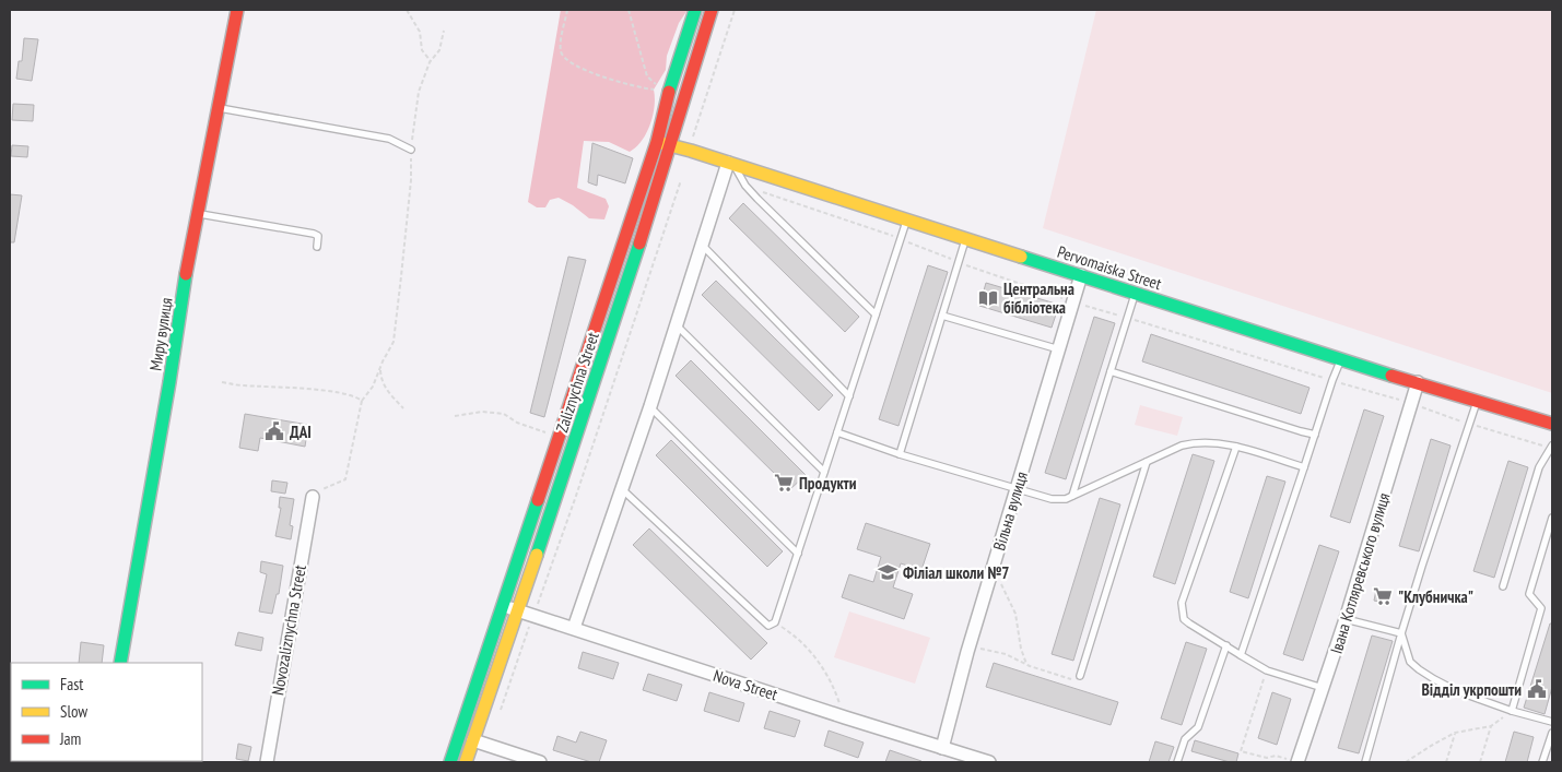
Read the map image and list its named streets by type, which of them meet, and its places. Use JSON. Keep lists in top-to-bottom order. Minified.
{"streets":{"main road":["Pervomaiska Street","Миру вулиця","Zaliznychna Street"],"street":["Вільна вулиця","Івана Котляревського вулиця","Novozaliznychna Street","Nova Street"]},"crossings":[["Pervomaiska Street","Zaliznychna Street"],["Pervomaiska Street","Вільна вулиця"],["Pervomaiska Street","Івана Котляревського вулиця"],["Zaliznychna Street","Nova Street"],["Вільна вулиця","Nova Street"]],"places":{"library":["Центральна бібліотека"],"public building":["ДАІ","Відділ укрпошти"],"supermarket":["Продукти","\"Клубничка\""],"school or university":["Філіал школи №7"]},"legend":["Fast","Slow","Jam"]}
